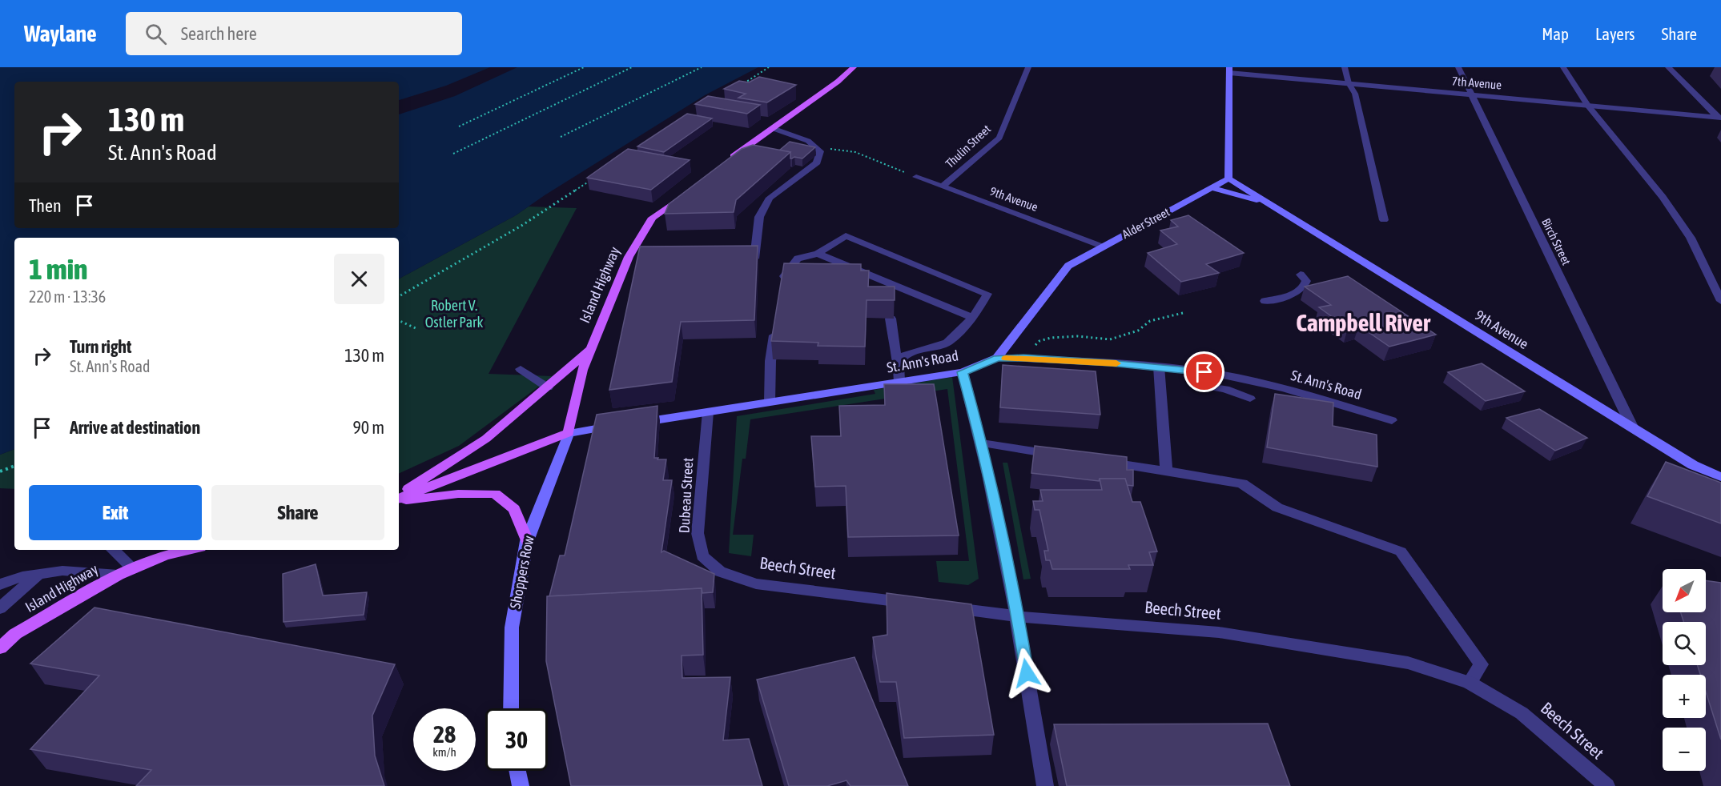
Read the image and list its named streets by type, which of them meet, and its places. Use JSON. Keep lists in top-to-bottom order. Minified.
{"streets":{"main road":["Island Highway"],"street":["7th Avenue","Thulin Street","9th Avenue","Alder Street","Birch Street","St. Ann's Road","Dubeau Street","Beech Street","Shoppers Row"]},"crossings":[["7th Avenue","Birch Street"],["Thulin Street","9th Avenue"],["9th Avenue","Alder Street"],["9th Avenue","Birch Street"],["Alder Street","St. Ann's Road"],["Island Highway","St. Ann's Road"],["Island Highway","Shoppers Row"],["St. Ann's Road","Dubeau Street"],["St. Ann's Road","Shoppers Row"],["Dubeau Street","Beech Street"]],"districts":["Campbell River"],"parks":["Robert V. Ostler Park"],"north":"bottom left","page":{"header":"Waylane","search":"Search here","nav":["Map","Layers","Share"],"turn":["130 m","St. Ann's Road"],"then":"Then","heading":["1 min","220 m · 13:36"],"list":[{"name":"Turn right","note":"St. Ann's Road","value":"130 m"},{"name":"Arrive at destination","value":"90 m"}],"buttons":["Exit","Share"],"map_buttons":["+","−"],"speed":"28 km/h","limit":"30"}}
